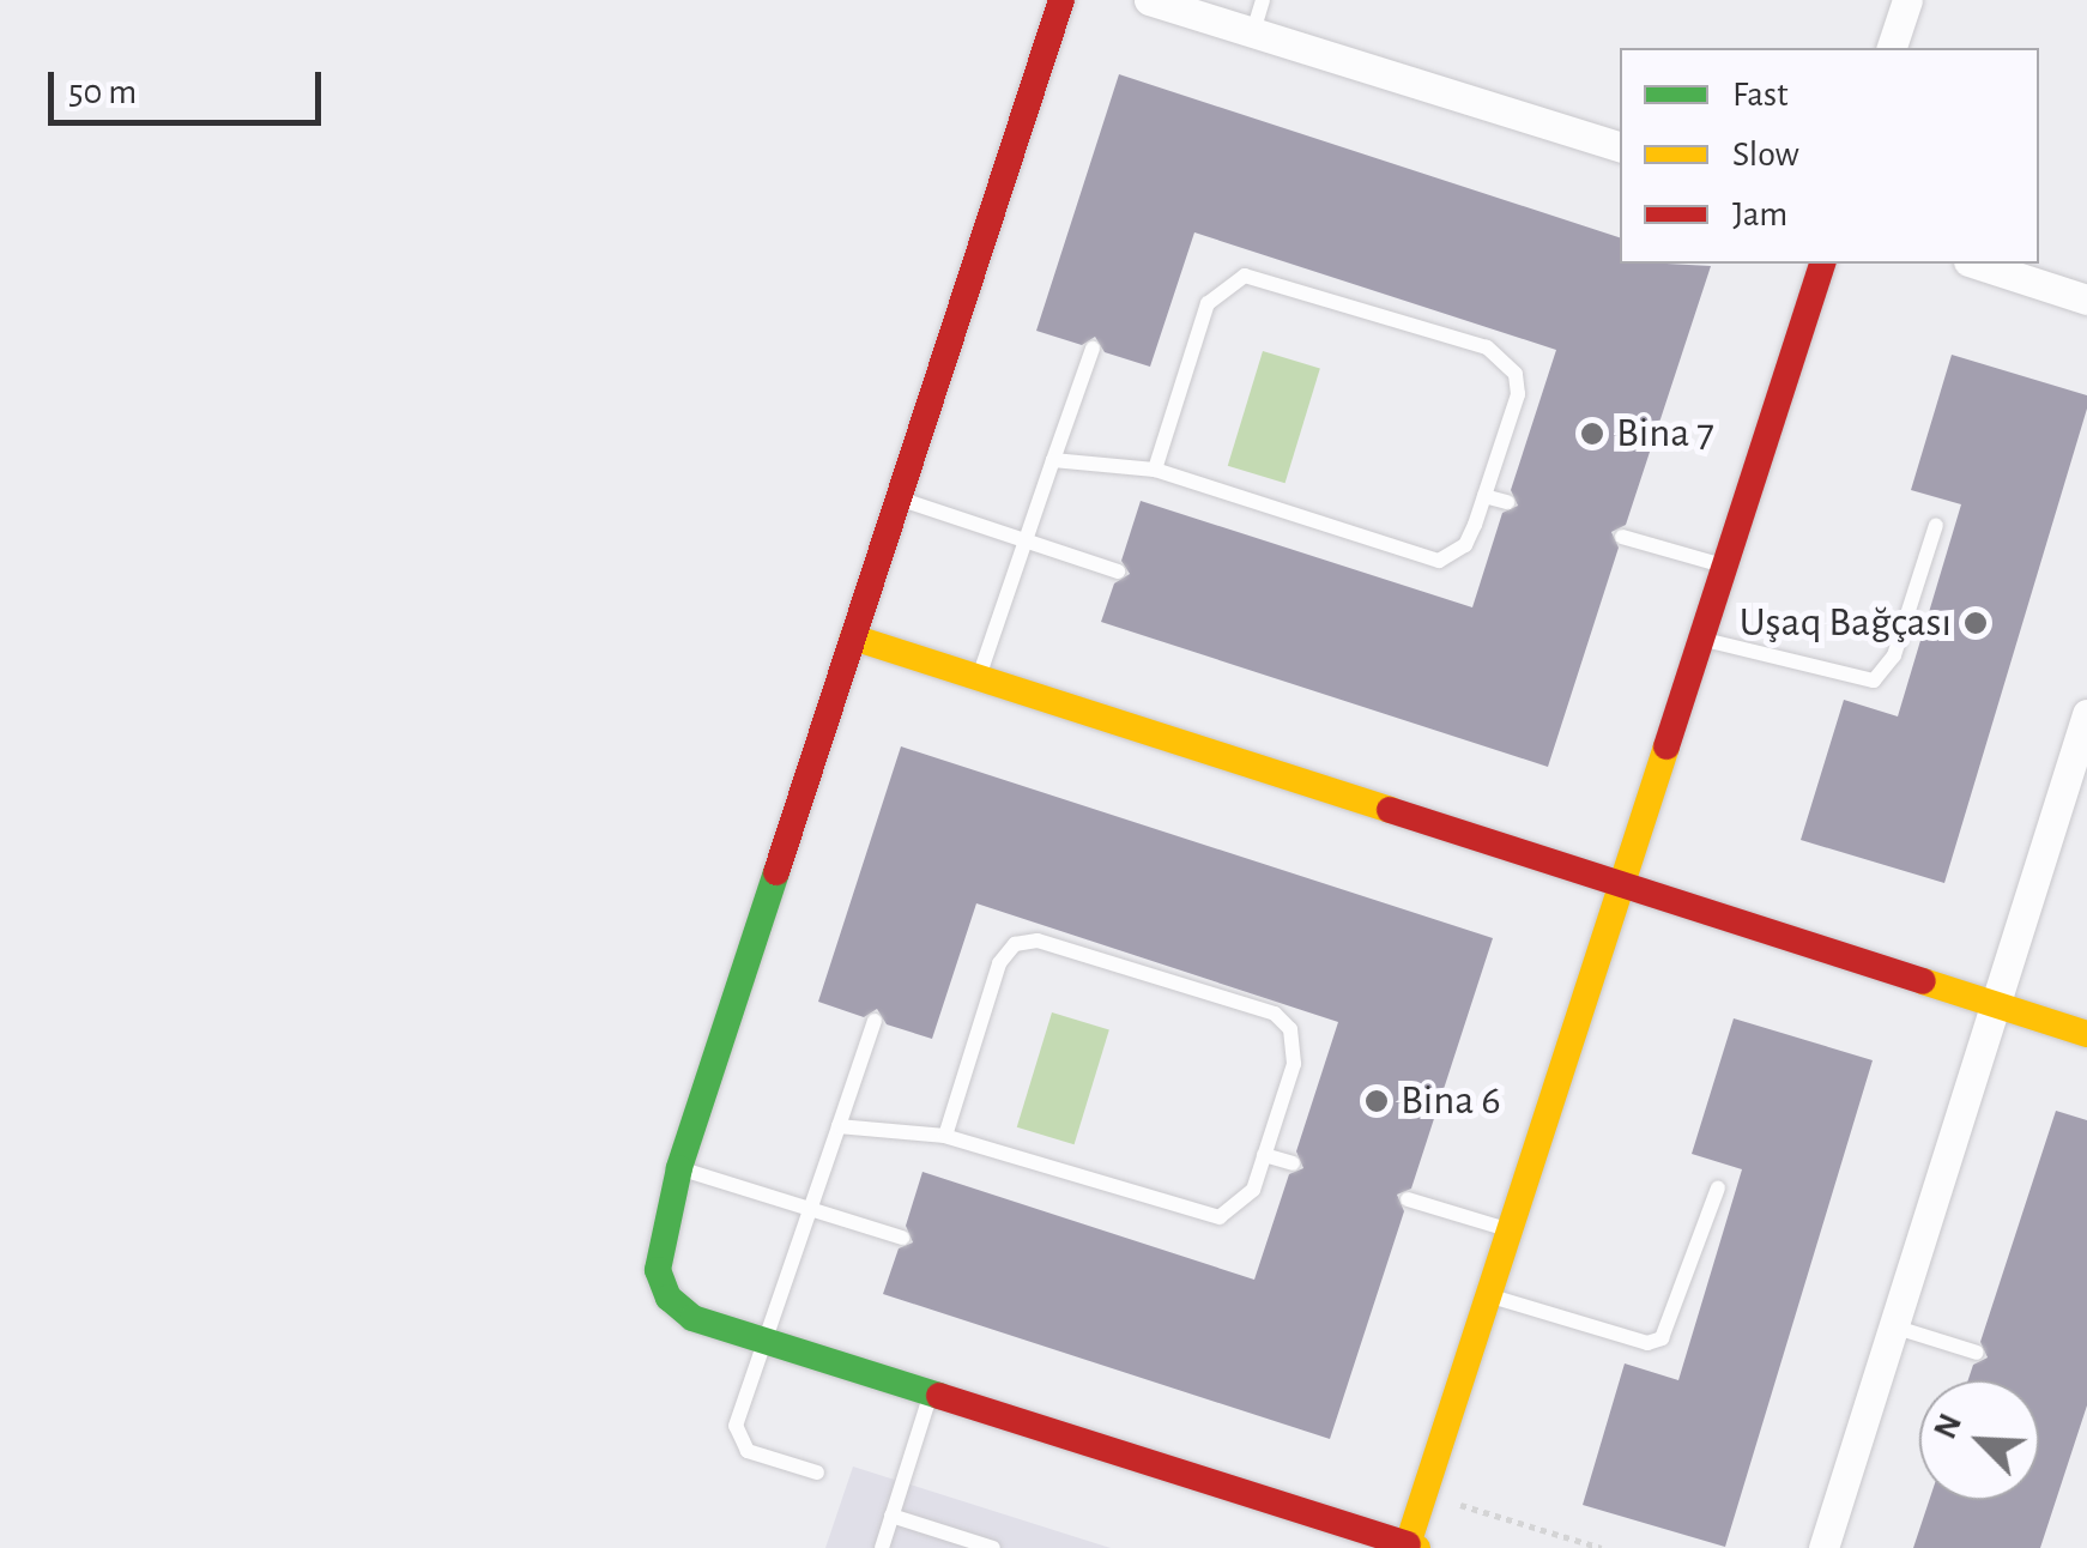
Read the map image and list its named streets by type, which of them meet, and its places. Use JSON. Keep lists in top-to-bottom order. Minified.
{"places":["Bina 7","Uşaq Bağçası","Bina 6"],"legend":["Fast","Slow","Jam"],"scale_bar":"50 m","north":"top left"}
